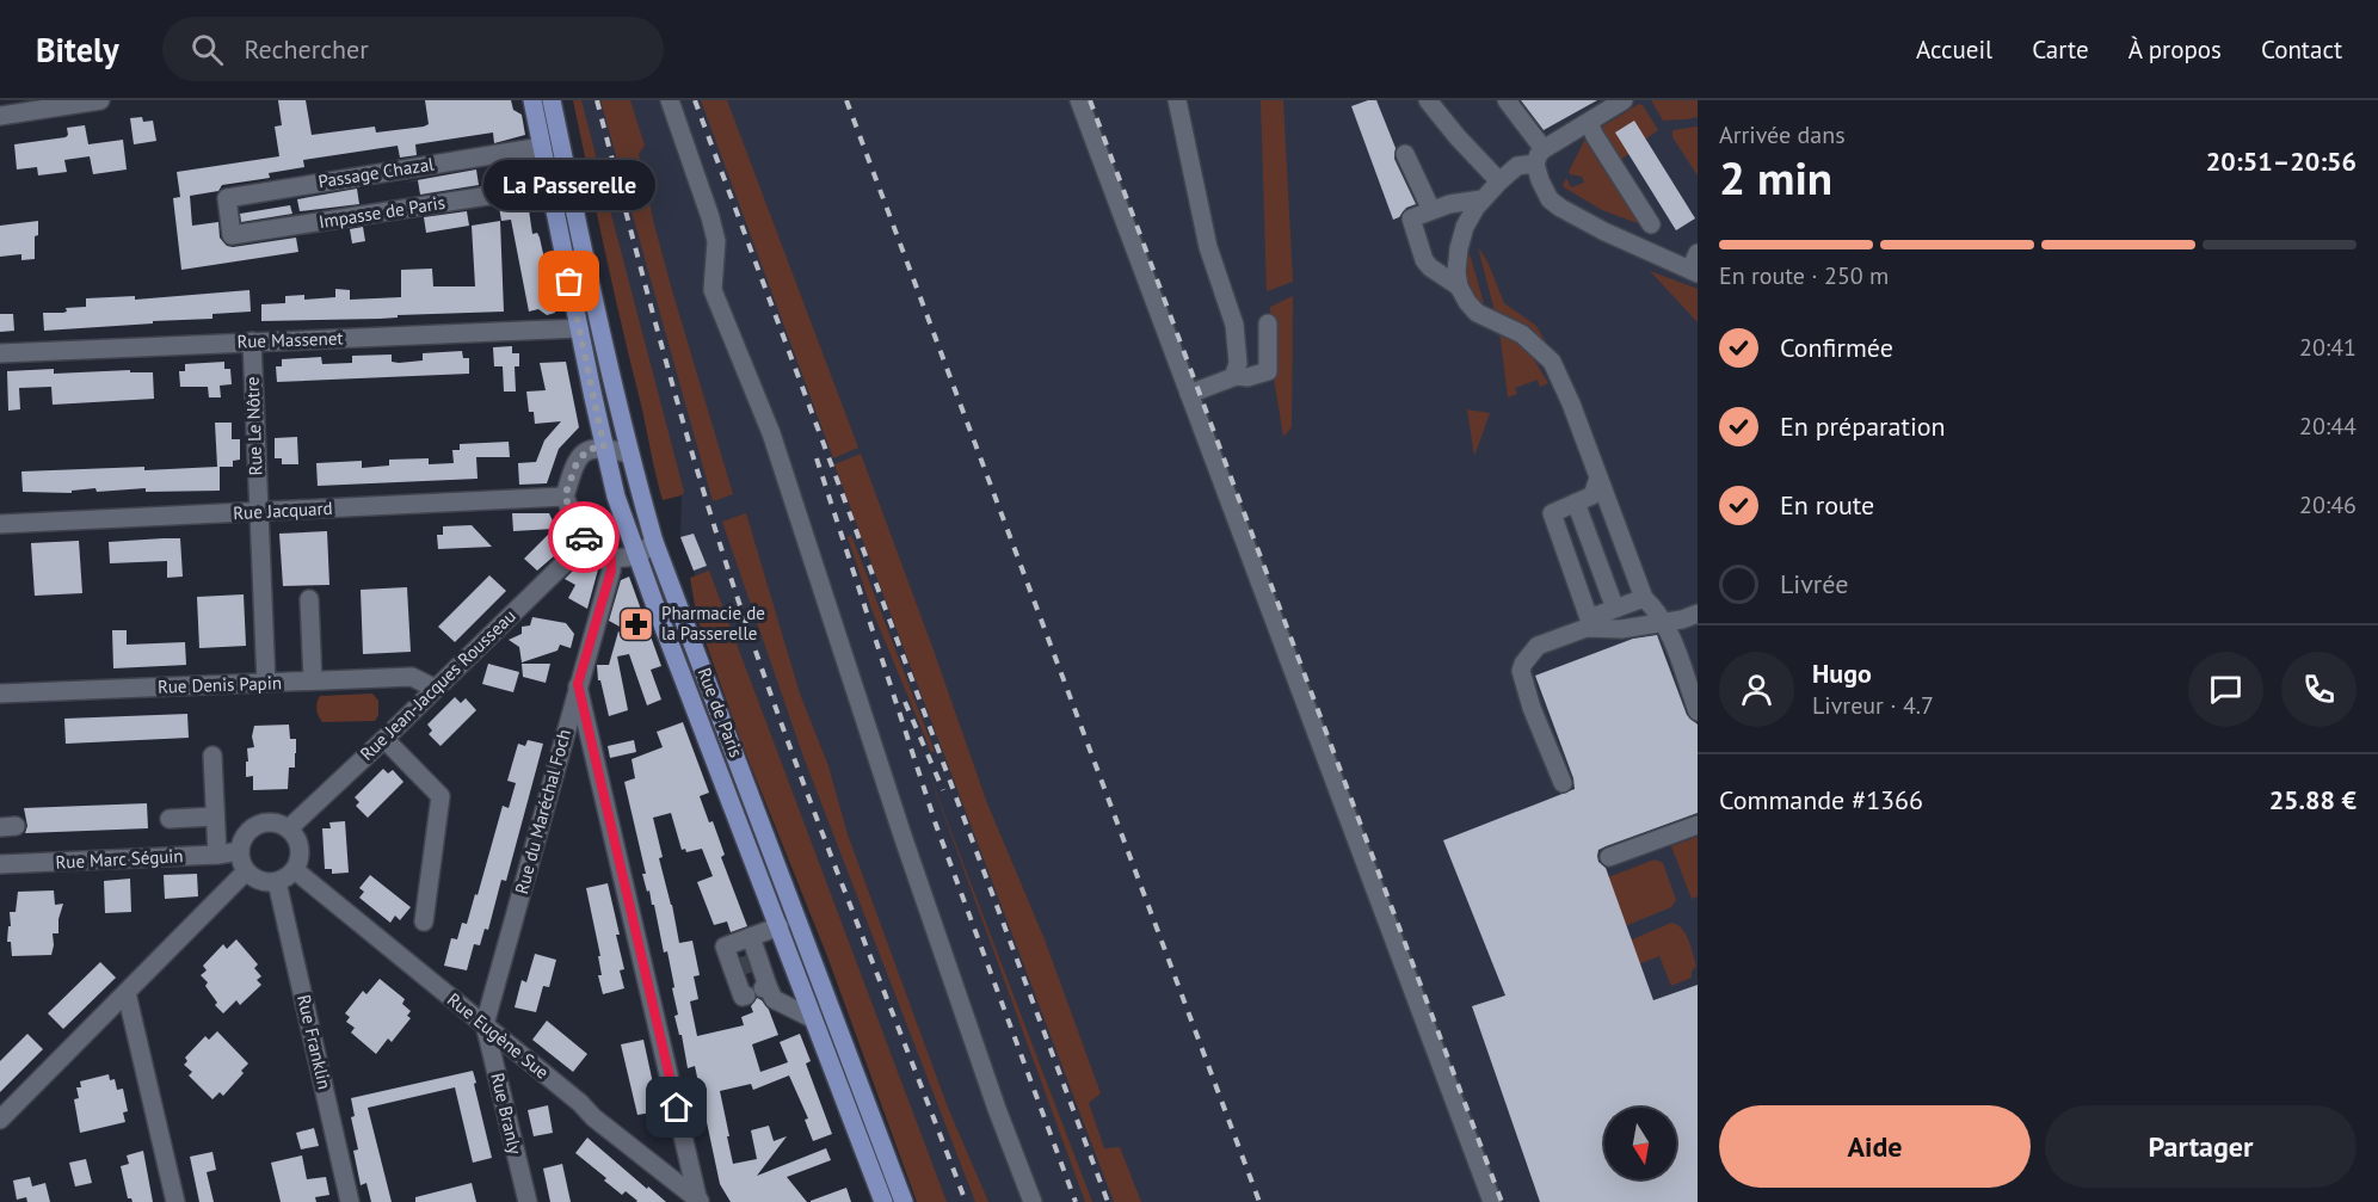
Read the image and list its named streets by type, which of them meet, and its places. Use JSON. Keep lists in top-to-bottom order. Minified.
{"streets":{"main road":["Rue de Paris"],"street":["Passage Chazal","Impasse de Paris","Rue Massenet","Rue Le Nôtre","Rue Jacquard","Rue Denis Papin","Rue Jean-Jacques Rousseau","Rue du Maréchal Foch","Rue Marc Séguin","Rue Eugène Sue","Rue Franklin","Rue Branly"]},"crossings":[["Passage Chazal","Impasse de Paris"],["Passage Chazal","Rue de Paris"],["Impasse de Paris","Rue de Paris"],["Rue Massenet","Rue Le Nôtre"],["Rue Massenet","Rue de Paris"],["Rue Le Nôtre","Rue Jacquard"],["Rue Le Nôtre","Rue Denis Papin"],["Rue Denis Papin","Rue Jean-Jacques Rousseau"],["Rue Jean-Jacques Rousseau","Rue Marc Séguin"],["Rue Jean-Jacques Rousseau","Rue Eugène Sue"],["Rue Jean-Jacques Rousseau","Rue Franklin"],["Rue du Maréchal Foch","Rue Eugène Sue"],["Rue du Maréchal Foch","Rue Branly"],["Rue Marc Séguin","Rue Eugène Sue"],["Rue Marc Séguin","Rue Franklin"],["Rue Eugène Sue","Rue Franklin"],["Rue Eugène Sue","Rue Branly"]],"places":{"other":["La Passerelle"],"pharmacy":["Pharmacie de la Passerelle"]},"north":"bottom","page":{"header":"Bitely","search":"Rechercher","nav":["Accueil","Carte","À propos","Contact"],"heading":["2 min","Arrivée dans","20:51–20:56"],"panel":["Hugo","Livreur · 4.7","Commande #1366","25.88 €"],"bubble":"La Passerelle","bar":"En route · 250 m","list":[["Confirmée","20:41"],["En préparation","20:44"],["En route","20:46"],"Livrée"],"buttons":["Aide","Partager"]}}
